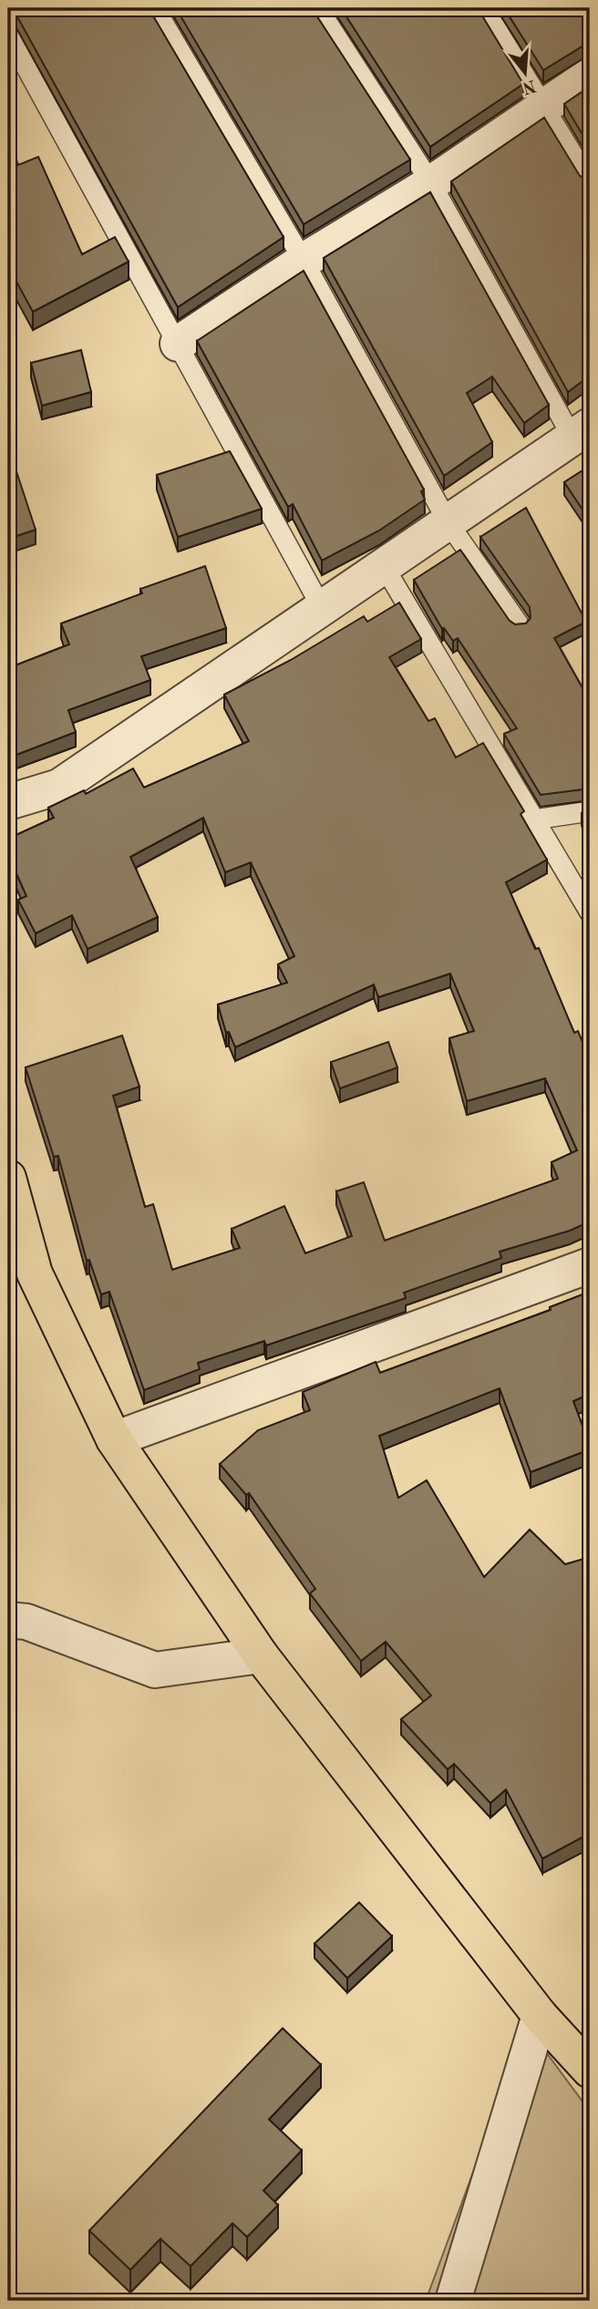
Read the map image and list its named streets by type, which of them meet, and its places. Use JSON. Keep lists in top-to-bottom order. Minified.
{"north":"bottom"}
